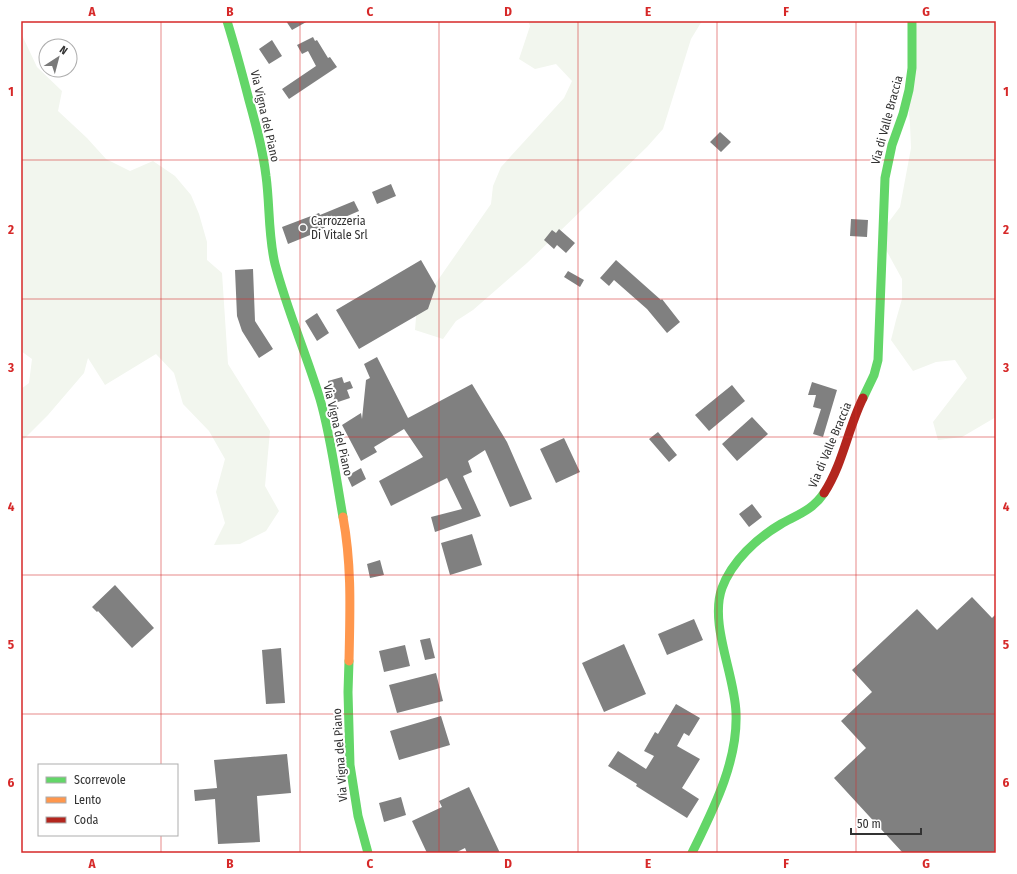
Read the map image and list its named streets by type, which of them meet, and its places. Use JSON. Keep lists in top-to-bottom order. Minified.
{"streets":{"street":["Via Vigna del Piano","Via di Valle Braccia"]},"places":["Carrozzeria Di Vitale Srl"],"legend":["Scorrevole","Lento","Coda"],"scale_bar":"50 m","north":"top right","grid":{"columns":["A","B","C","D","E","F","G"],"rows":["1","2","3","4","5","6"]}}
